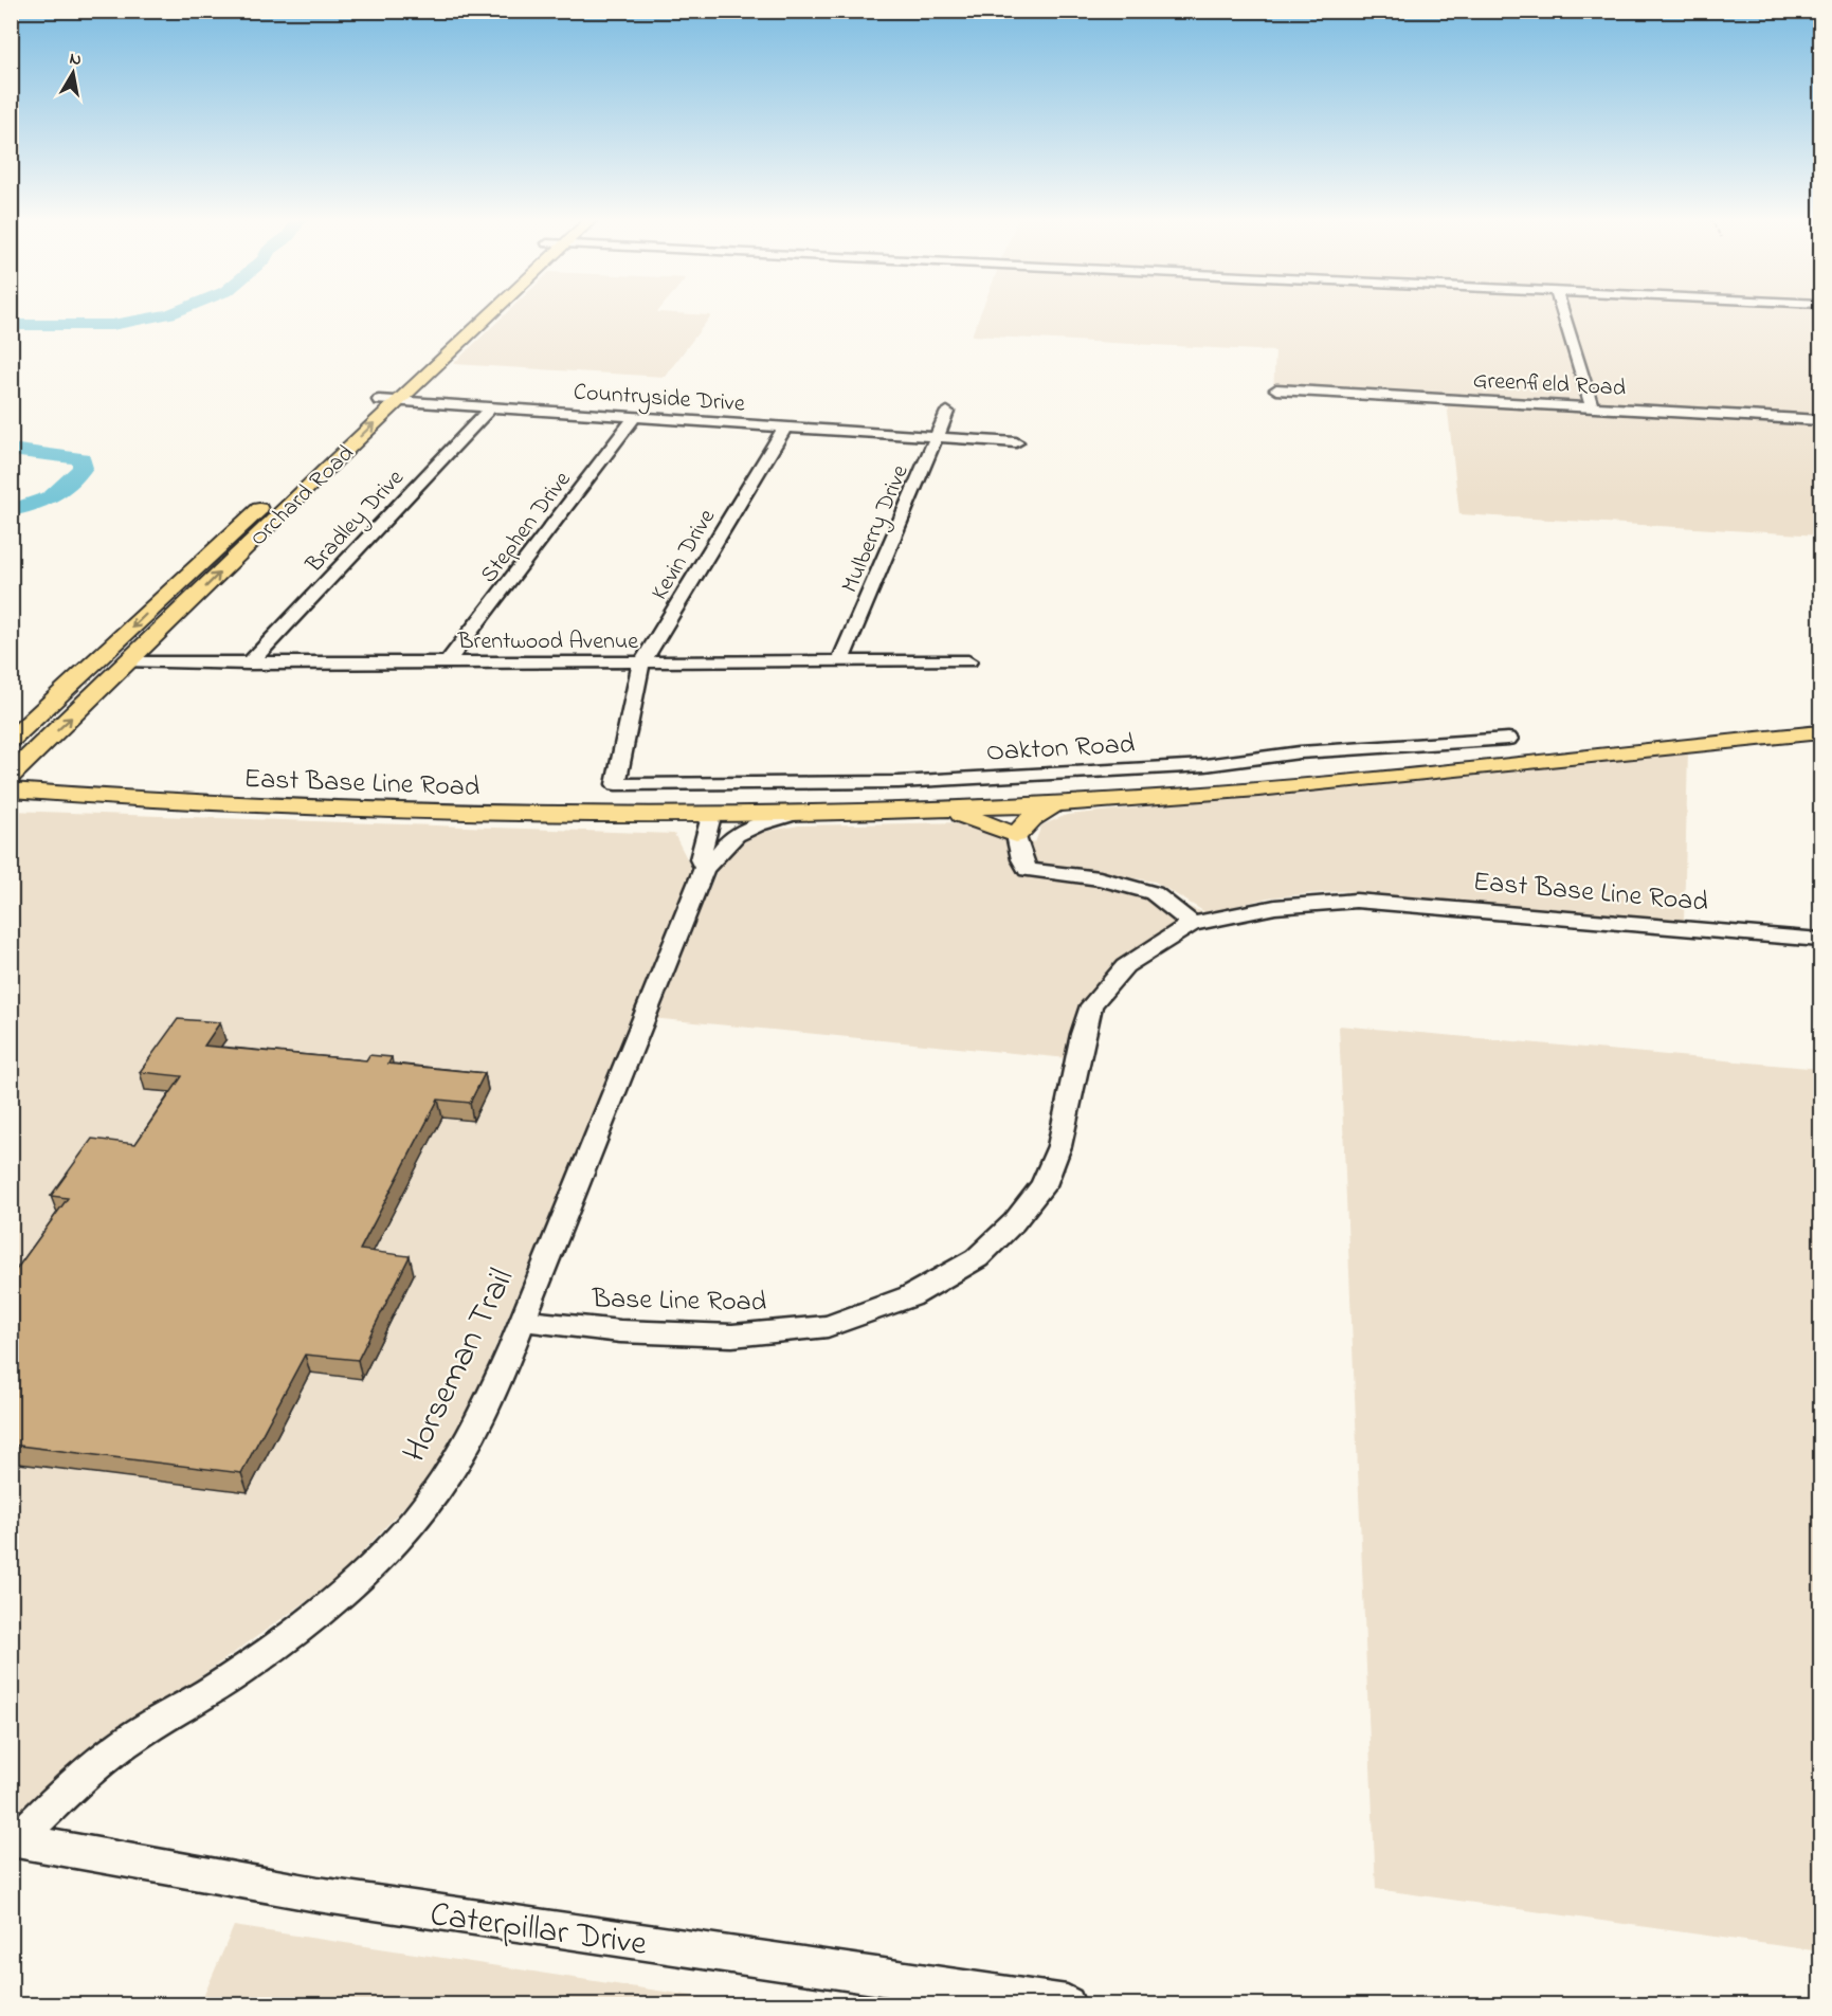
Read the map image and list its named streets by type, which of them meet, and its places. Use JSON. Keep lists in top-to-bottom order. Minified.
{"streets":{"main road":["Orchard Road","East Base Line Road"],"street":["Greenfield Road","Countryside Drive","Bradley Drive","Stephen Drive","Mulberry Drive","Kevin Drive","Brentwood Avenue","Oakton Road","Base Line Road","Horseman Trail","Caterpillar Drive"]},"crossings":[["Countryside Drive","Orchard Road"],["Countryside Drive","Bradley Drive"],["Countryside Drive","Stephen Drive"],["Countryside Drive","Mulberry Drive"],["Countryside Drive","Kevin Drive"],["Orchard Road","Brentwood Avenue"],["Bradley Drive","Brentwood Avenue"],["Stephen Drive","Brentwood Avenue"],["Mulberry Drive","Brentwood Avenue"],["Kevin Drive","Brentwood Avenue"],["Kevin Drive","Oakton Road"],["East Base Line Road","Base Line Road"],["East Base Line Road","Horseman Trail"],["Base Line Road","Horseman Trail"],["Horseman Trail","Caterpillar Drive"]],"north":"top"}
